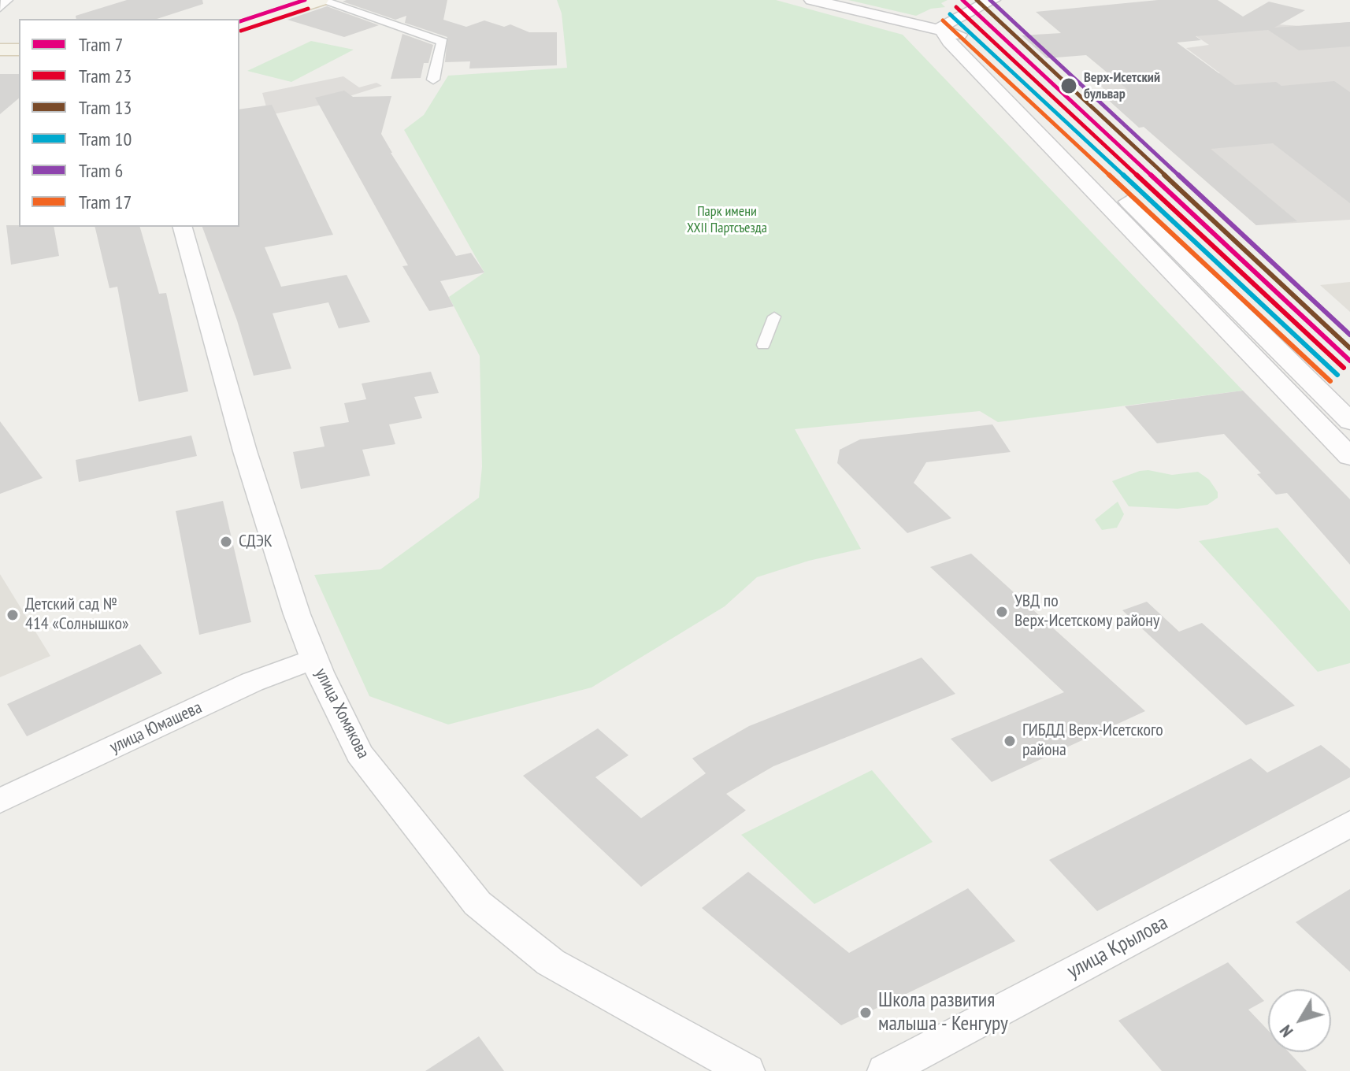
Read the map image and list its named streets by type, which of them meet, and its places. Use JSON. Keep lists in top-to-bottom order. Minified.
{"streets":{"street":["улица Хомякова","улица Юмашева","улица Крылова"]},"crossings":[["улица Хомякова","улица Юмашева"]],"parks":["Парк имени XXII Партсъезда"],"places":["Верх-Исетский бульвар","СДЭК","УВД по Верх-Исетскому району","Детский сад № 414 «Солнышко»","ГИБДД Верх-Исетского района","Школа развития малыша - Кенгуру"],"lines":["tram line 7","tram line 13","tram line 6","tram line 23","tram line 10","tram line 17"],"legend":["Tram 7","Tram 23","Tram 13","Tram 10","Tram 6","Tram 17"],"north":"bottom left"}
